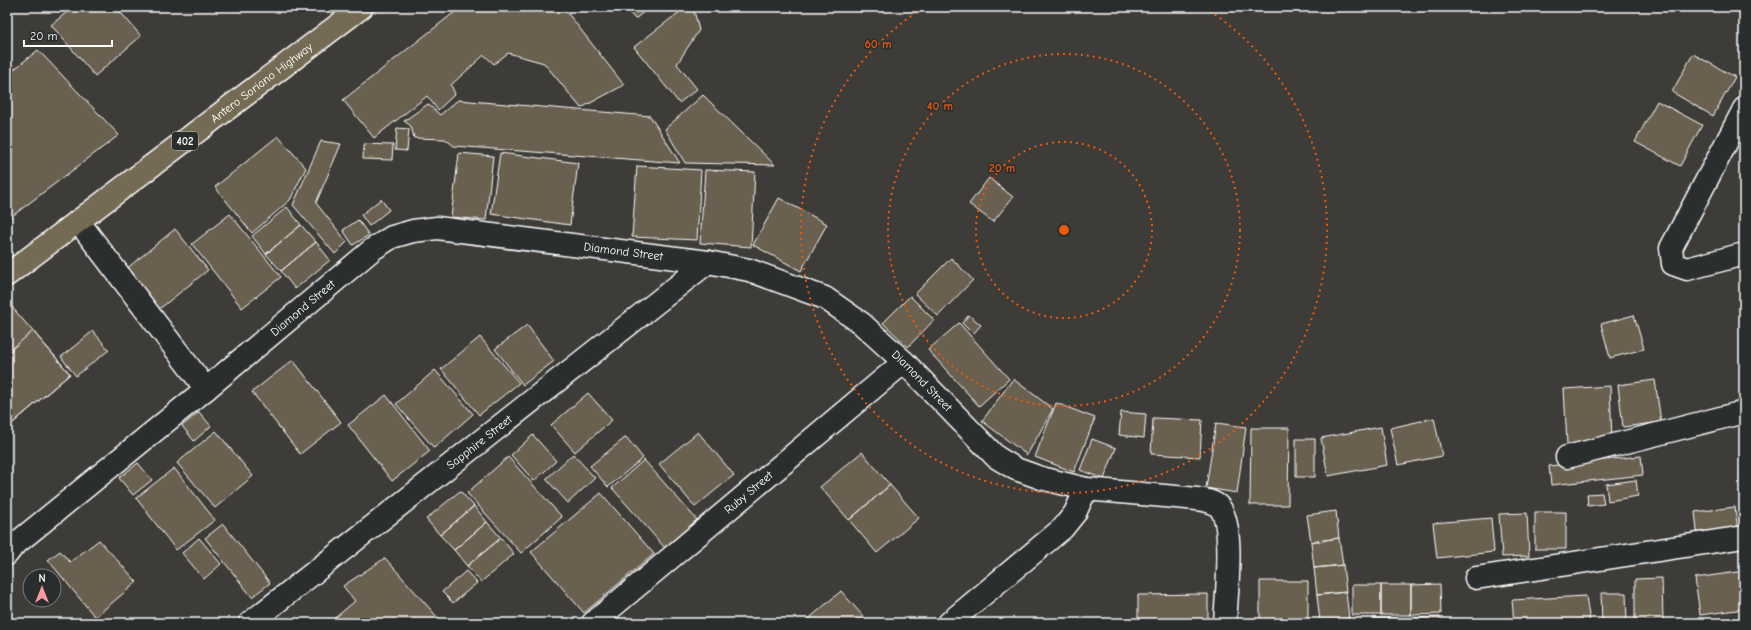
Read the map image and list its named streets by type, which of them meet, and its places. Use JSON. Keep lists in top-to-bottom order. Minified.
{"streets":{"main road":["Antero Soriano Highway","402"],"street":["Diamond Street","Sapphire Street","Ruby Street"]},"crossings":[["Diamond Street","Sapphire Street"],["Diamond Street","Ruby Street"]],"scale_bar":"20 m","north":"top","rings":["60 m","40 m","20 m"]}
